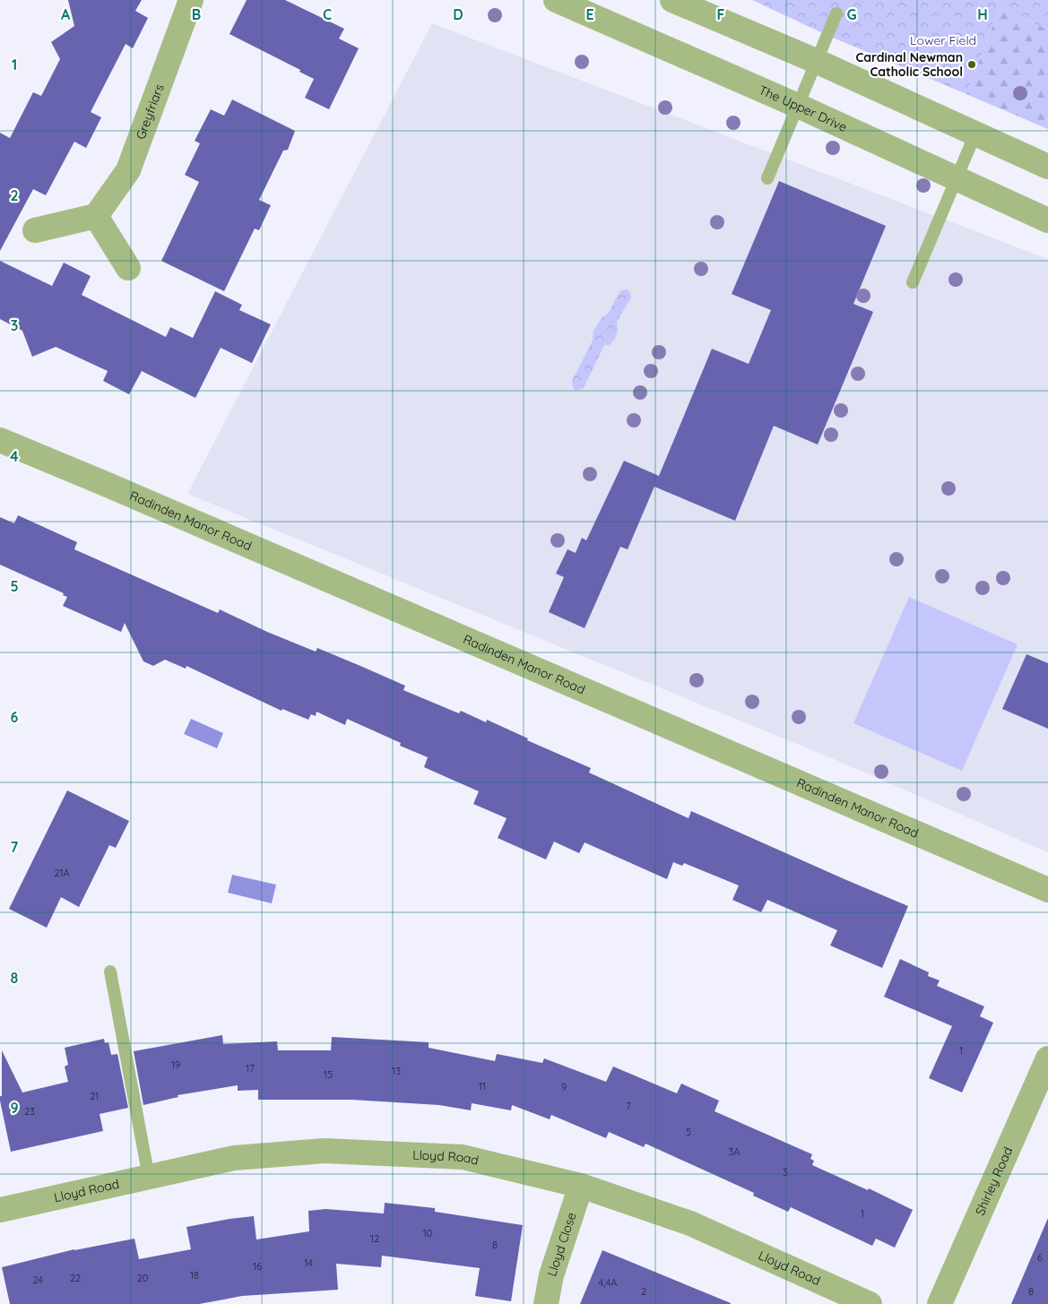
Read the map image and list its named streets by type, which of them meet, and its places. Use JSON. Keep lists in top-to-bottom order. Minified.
{"streets":{"street":["The Upper Drive","Greyfriars","Radinden Manor Road","Lloyd Road","Shirley Road","Lloyd Close"]},"crossings":[["Lloyd Road","Lloyd Close"]],"parks":["Lower Field"],"places":["Cardinal Newman Catholic School"],"house_numbers":["21A","1","19","17","13","15","11","9","21","7","23","5","3A","3","1","10","12","8","6","14","16","18","22","20","24","4,4A","2","8"],"grid":{"columns":["A","B","C","D","E","F","G","H"],"rows":["1","2","3","4","5","6","7","8","9"]}}
